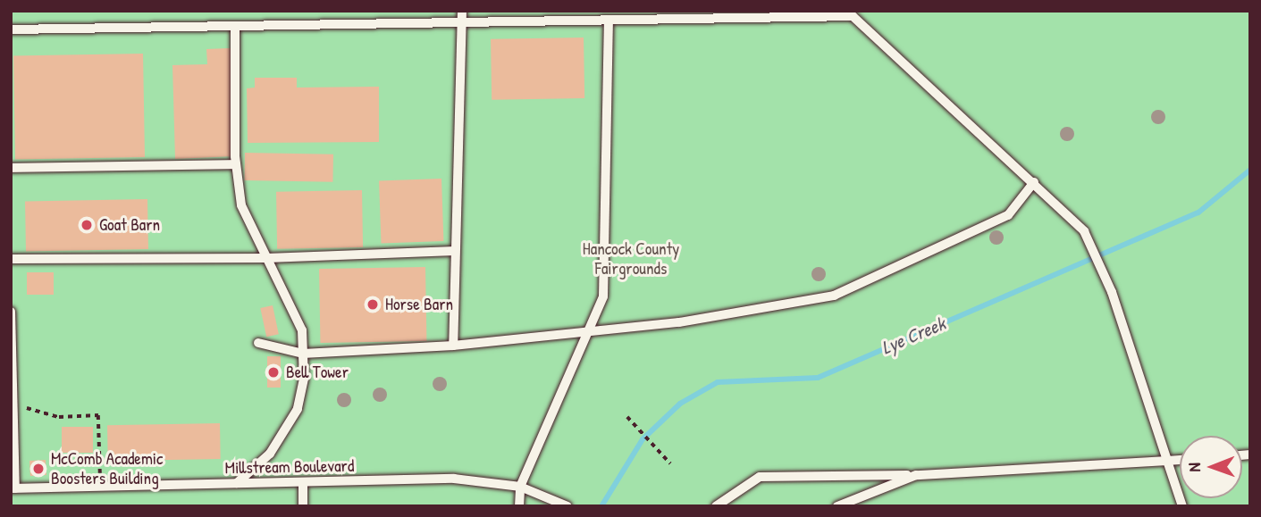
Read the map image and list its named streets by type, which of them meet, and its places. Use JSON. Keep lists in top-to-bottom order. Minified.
{"streets":{"lane":["Millstream Boulevard"]},"water":["Lye Creek"],"parks":["Hancock County Fairgrounds"],"places":["Goat Barn","Horse Barn","Bell Tower","McComb Academic Boosters Building"],"north":"left"}
